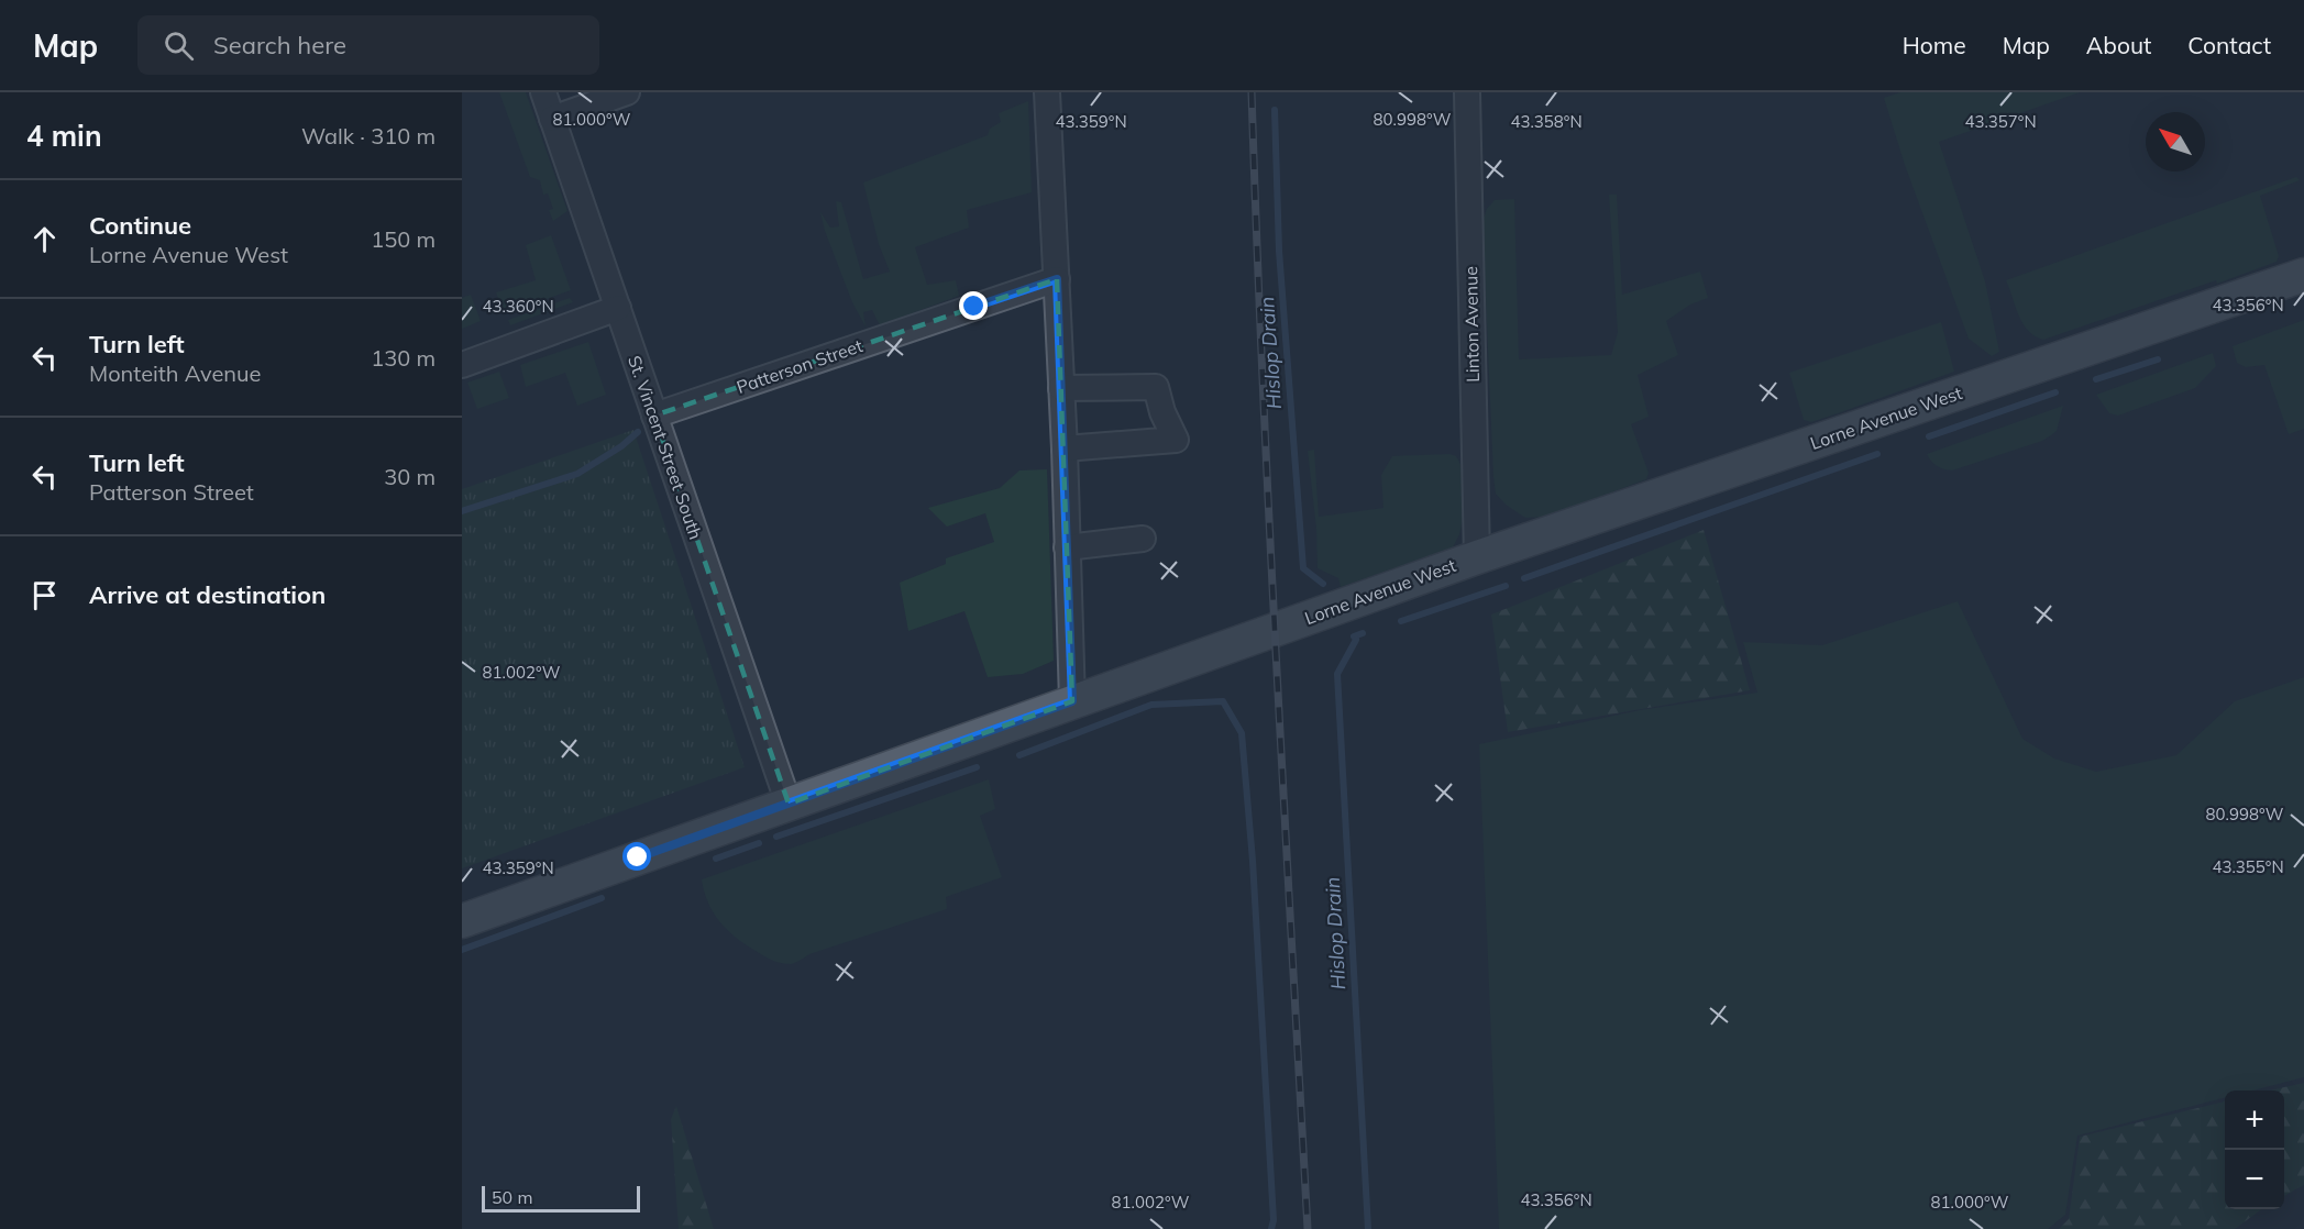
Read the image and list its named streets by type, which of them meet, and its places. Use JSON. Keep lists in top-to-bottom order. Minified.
{"streets":{"main road":["Lorne Avenue West"],"street":["Linton Avenue","Patterson Street","St. Vincent Street South"]},"crossings":[["Linton Avenue","Lorne Avenue West"],["Patterson Street","St. Vincent Street South"],["Lorne Avenue West","St. Vincent Street South"]],"water":["Hislop Drain"],"scale_bar":"50 m","north":"top left","page":{"header":"Map","search":"Search here","nav":["Home","Map","About","Contact"],"heading":["4 min","Walk · 310 m"],"list":[["Continue","Lorne Avenue West","150 m"],["Turn left","Monteith Avenue","130 m"],["Turn left","Patterson Street","30 m"],"Arrive at destination"],"map_buttons":["+","−"],"scale":"50 m"},"coordinates":["81.000°W","80.998°W","43.359°N","43.358°N","43.357°N","43.356°N","43.360°N","81.002°W","43.355°N"]}
